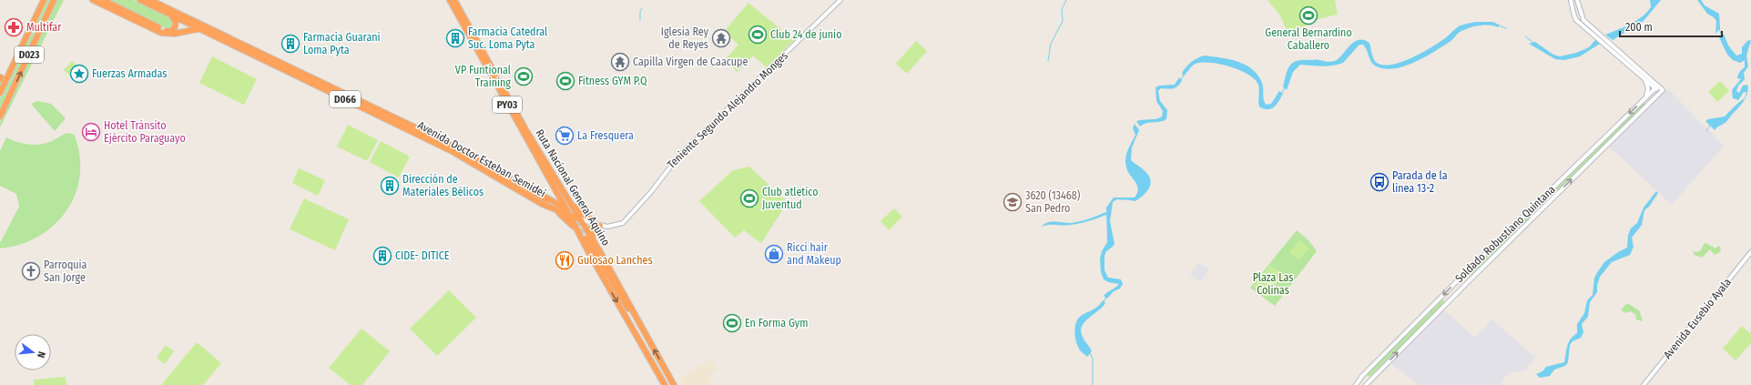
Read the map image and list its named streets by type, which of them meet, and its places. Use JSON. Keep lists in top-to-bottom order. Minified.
{"streets":{"highway":["D023","D066","PY03","Avenida Doctor Esteban Semidei","Ruta Nacional General Aquino"],"street":["Teniente Segundo Alejandro Monges","Soldado Robustiano Quintana","Avenida Eusebio Ayala"]},"crossings":[["D066","Avenida Doctor Esteban Semidei"],["D066","Ruta Nacional General Aquino"],["Teniente Segundo Alejandro Monges","Avenida Doctor Esteban Semidei"],["Avenida Doctor Esteban Semidei","Ruta Nacional General Aquino"]],"parks":["Plaza Las Colinas"],"places":{"sports":["General Bernardino Caballero","Club 24 de junio","VP Funtional Training","Fitness GYM P.Q","Club atletico Juventud","En Forma Gym"],"pharmacy":["Multifar"],"building":["Farmacia Catedral Suc. Loma Pyta","Farmacia Guarani Loma Pyta","Dirección de Materiales Bélicos","CIDE- DITICE"],"temple":["Iglesia Rey de Reyes","Capilla Virgen de Caacupe"],"place":["Fuerzas Armadas"],"hotel":["Hotel Tránsito Ejército Paraguayo"],"supermarket":["La Fresquera"],"bus stop":["Parada de la linea 13-2"],"school or university":["3620 (13468) San Pedro"],"shop":["Ricci hair and Makeup"],"restaurant":["Gulosao Lanches"],"church":["Parroquia San Jorge"]},"scale_bar":"200 m","north":"right"}
